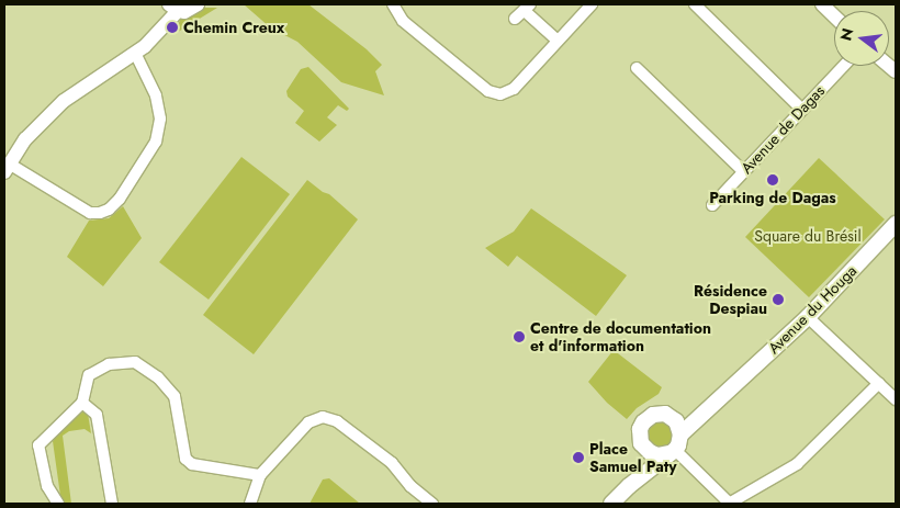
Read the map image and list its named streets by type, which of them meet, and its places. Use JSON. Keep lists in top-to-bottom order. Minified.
{"streets":{"main road":["Avenue du Houga"],"street":["Avenue de Dagas"]},"parks":["Square du Brésil"],"places":["Chemin Creux","Parking de Dagas","Résidence Despiau","Centre de documentation et d'information","Place Samuel Paty"],"north":"left"}
